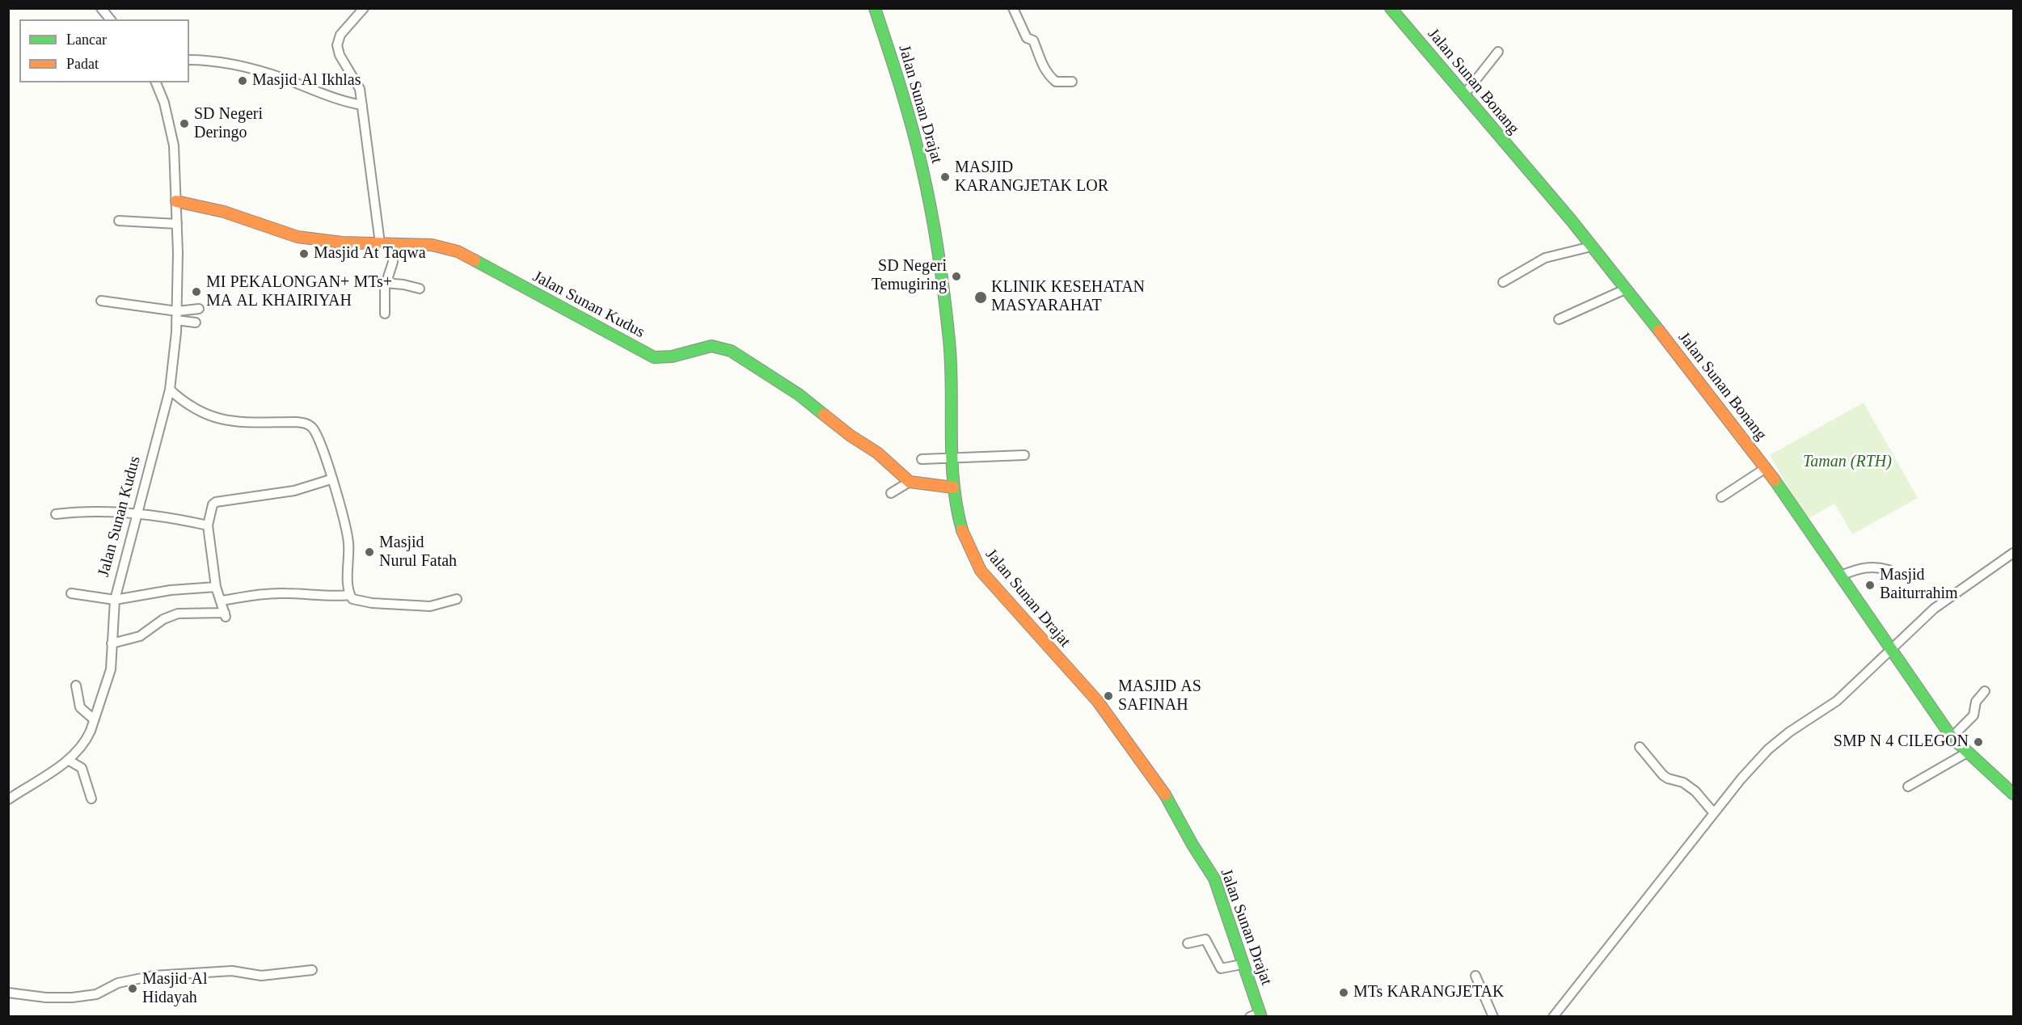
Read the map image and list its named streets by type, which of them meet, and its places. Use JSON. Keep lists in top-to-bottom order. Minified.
{"streets":{"street":["Jalan Sunan Bonang","Jalan Sunan Drajat","Jalan Sunan Kudus"]},"parks":["Taman (RTH)"],"places":["Masjid Al Ikhlas","SD Negeri Deringo","MASJID KARANGJETAK LOR","Masjid At Taqwa","SD Negeri Temugiring","MI PEKALONGAN+ MTs+ MA AL KHAIRIYAH","KLINIK KESEHATAN MASYARAHAT","Masjid Nurul Fatah","Masjid Baiturrahim","MASJID AS SAFINAH","SMP N 4 CILEGON","Masjid Al Hidayah","MTs KARANGJETAK"],"legend":["Lancar","Padat"]}
